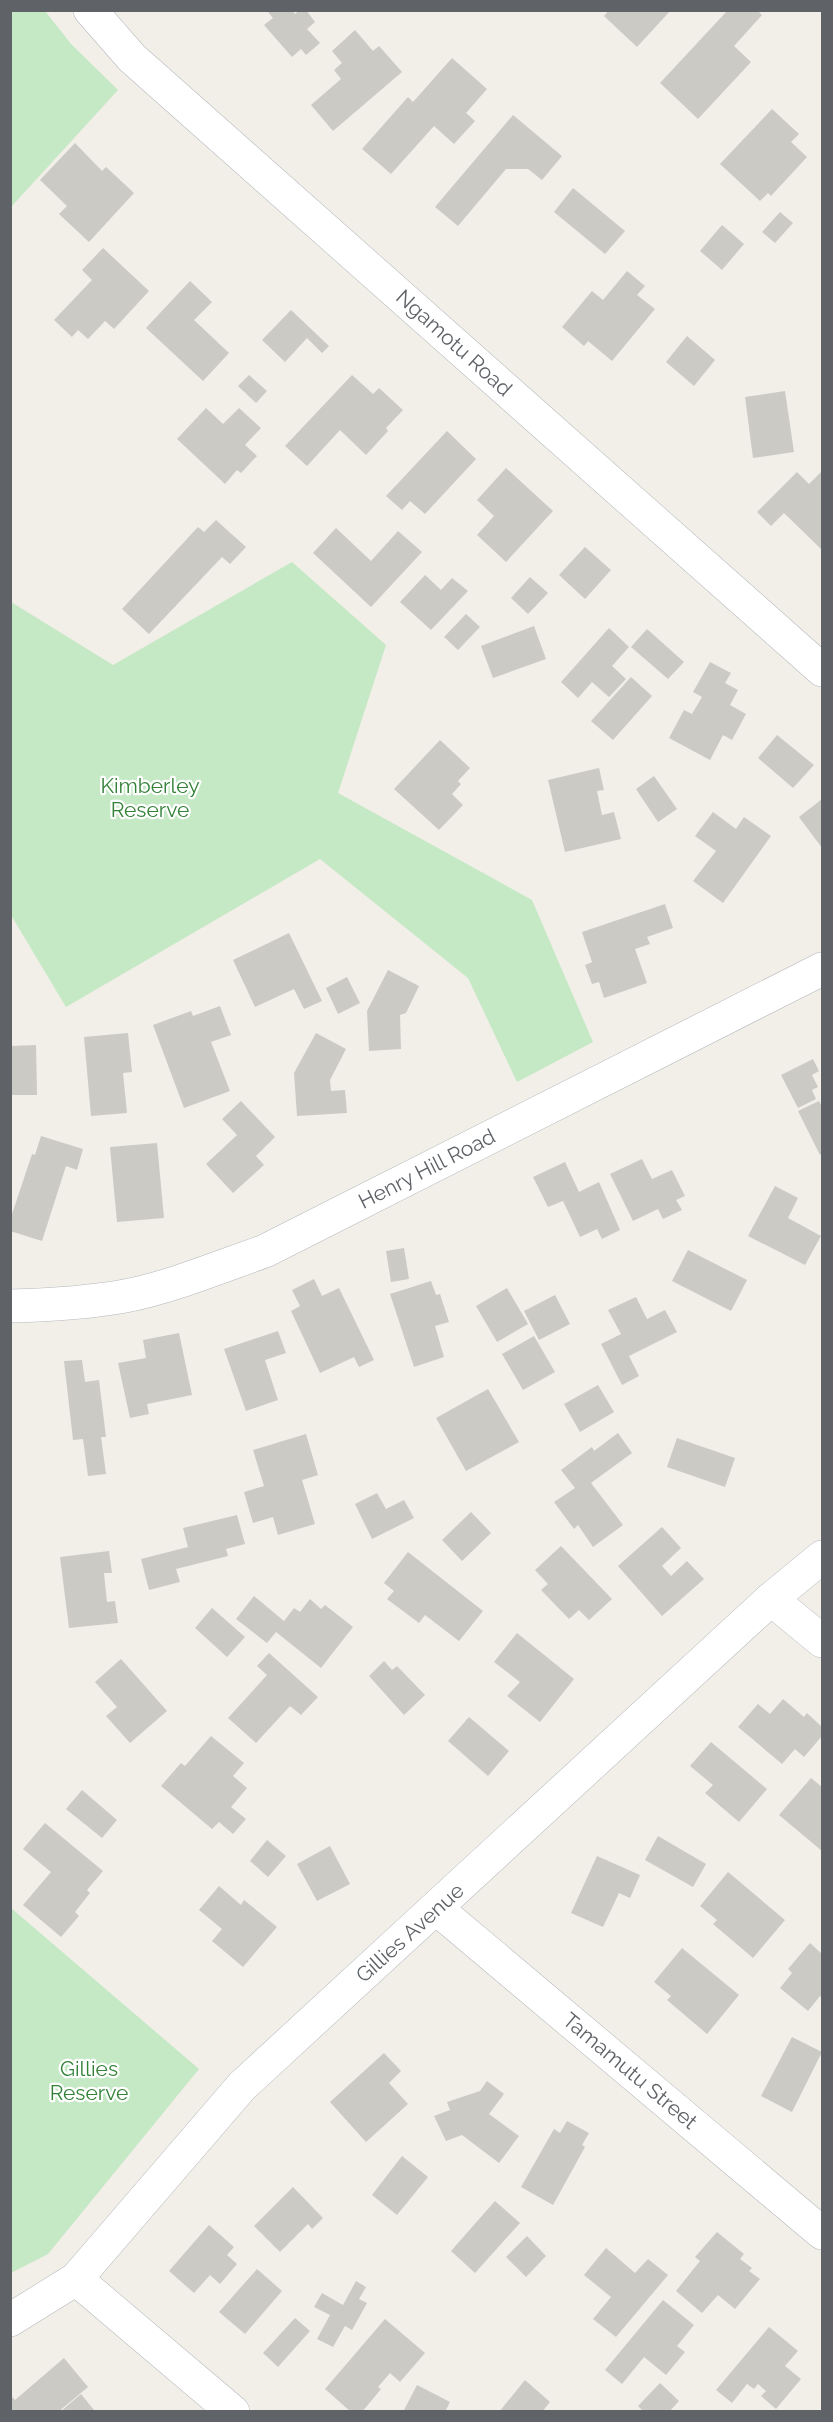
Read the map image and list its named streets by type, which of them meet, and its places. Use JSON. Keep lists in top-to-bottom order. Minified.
{"streets":{"street":["Ngamotu Road","Henry Hill Road","Gillies Avenue","Tamamutu Street"]},"crossings":[["Gillies Avenue","Tamamutu Street"]],"parks":["Kimberley Reserve","Gillies Reserve"]}
